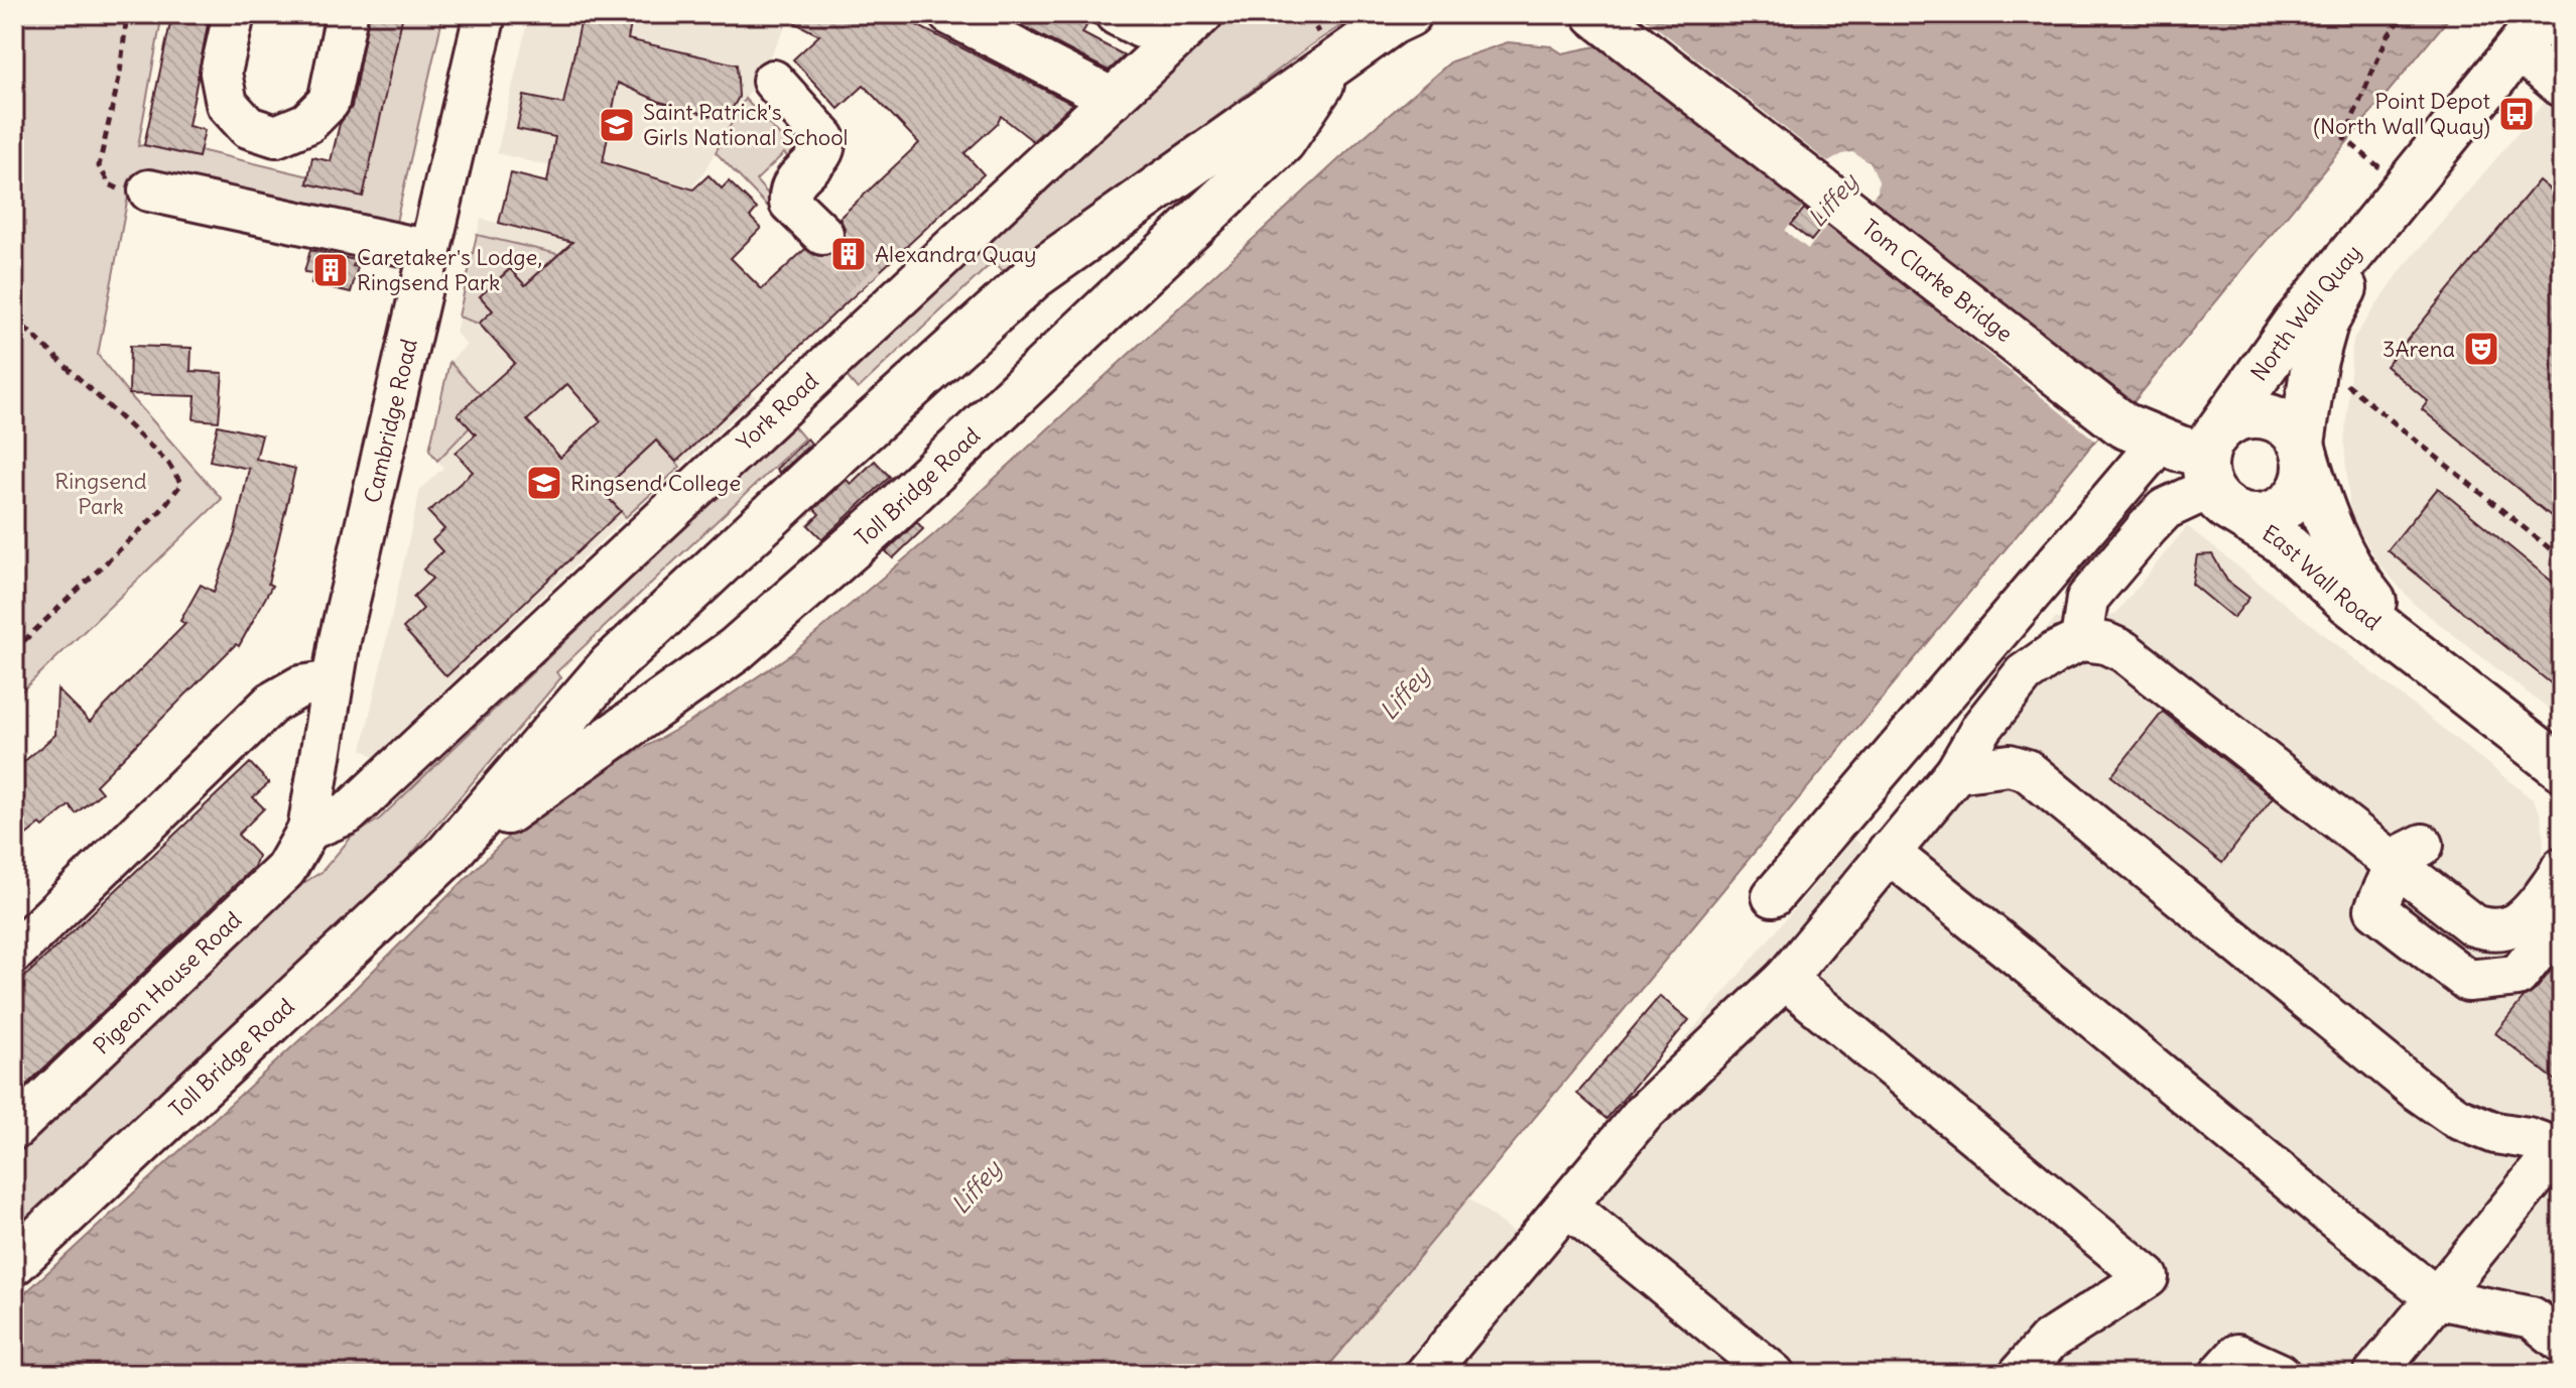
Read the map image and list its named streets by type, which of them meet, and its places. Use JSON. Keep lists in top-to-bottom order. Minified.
{"streets":{"main road":["Tom Clarke Bridge","North Wall Quay","Toll Bridge Road","East Wall Road"],"street":["York Road","Cambridge Road","Pigeon House Road"]},"crossings":[["Tom Clarke Bridge","North Wall Quay"],["Tom Clarke Bridge","East Wall Road"],["North Wall Quay","East Wall Road"],["York Road","Cambridge Road"],["York Road","Pigeon House Road"],["Cambridge Road","Pigeon House Road"]],"water":["Liffey"],"parks":["Ringsend Park"],"places":{"bus stop":["Point Depot (North Wall Quay)"],"school or university":["Saint Patrick's Girls National School","Ringsend College"],"building":["Alexandra Quay","Caretaker's Lodge, Ringsend Park"],"theatre":["3Arena"]}}
